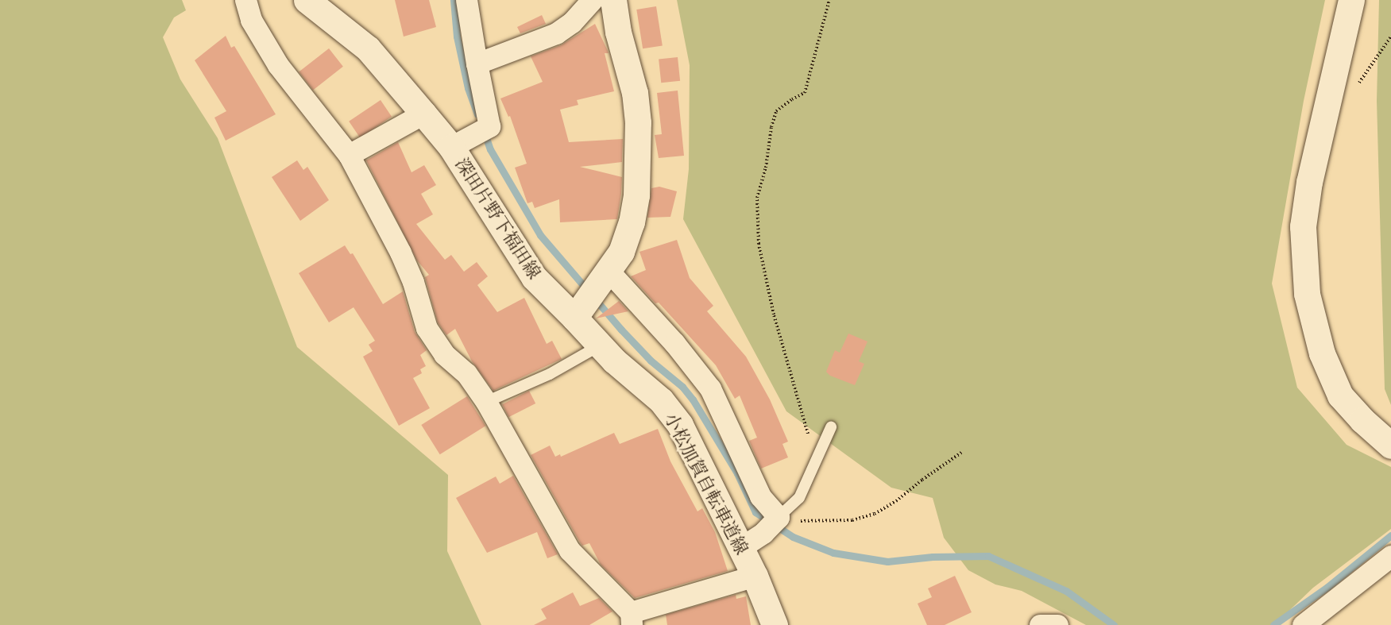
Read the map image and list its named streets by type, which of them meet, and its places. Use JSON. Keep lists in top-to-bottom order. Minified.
{"streets":{"main road":["深田片野下福田線","小松加賀自転車道線"]},"crossings":[["深田片野下福田線","小松加賀自転車道線"]]}
